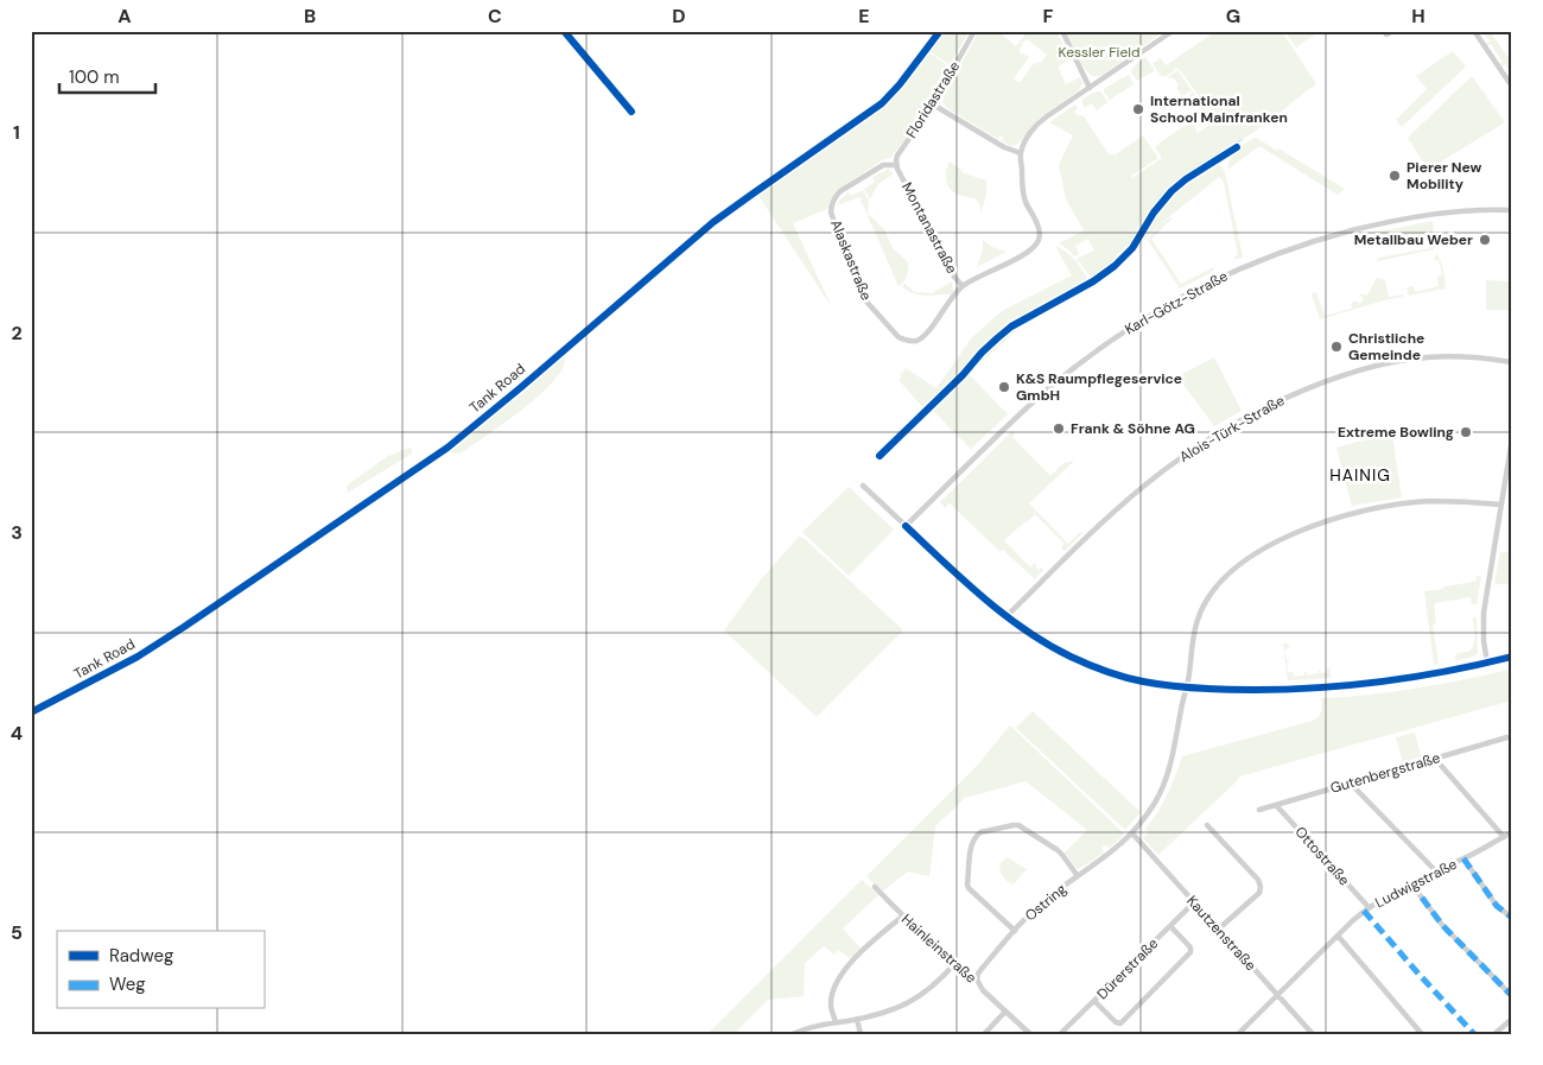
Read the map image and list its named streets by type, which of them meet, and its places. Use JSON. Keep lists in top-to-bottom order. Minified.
{"streets":{"street":["Floridastraße","Montanastraße","Alaskastraße","Karl-Götz-Straße","Tank Road","Alois-Türk-Straße","Gutenbergstraße","Ottostraße","Ludwigstraße","Ostring","Kautzenstraße","Hainleinstraße","Dürerstraße"]},"crossings":[["Floridastraße","Montanastraße"],["Floridastraße","Alaskastraße"],["Montanastraße","Alaskastraße"],["Gutenbergstraße","Ottostraße"],["Ottostraße","Ludwigstraße"],["Ludwigstraße","Kautzenstraße"],["Ostring","Kautzenstraße"],["Ostring","Hainleinstraße"],["Kautzenstraße","Dürerstraße"]],"districts":["HAINIG"],"parks":["Kessler Field"],"places":["International School Mainfranken","Pierer New Mobility","Metallbau Weber","Christliche Gemeinde","K&S Raumpflegeservice GmbH","Frank & Söhne AG","Extreme Bowling"],"legend":["Radweg","Weg"],"scale_bar":"100 m","grid":{"columns":["A","B","C","D","E","F","G","H"],"rows":["1","2","3","4","5"]}}
